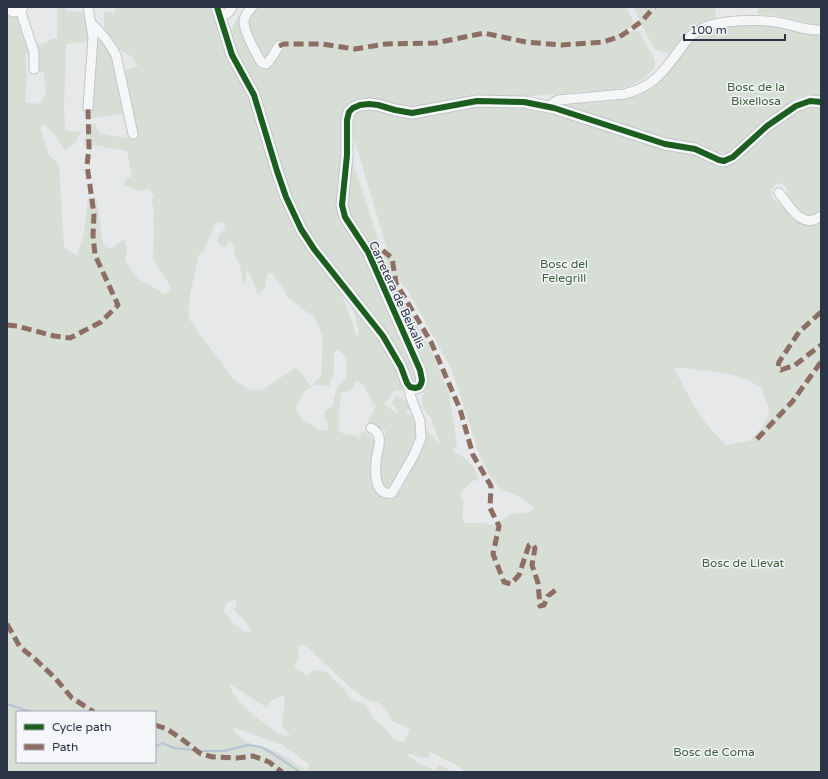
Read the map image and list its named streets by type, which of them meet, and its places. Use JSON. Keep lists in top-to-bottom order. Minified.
{"streets":{"main road":["Carretera de Beixalis"]},"parks":["Bosc de la Bixellosa","Bosc del Felegrill","Bosc de Llevat","Bosc de Coma"],"legend":["Cycle path","Path"],"scale_bar":"100 m"}
